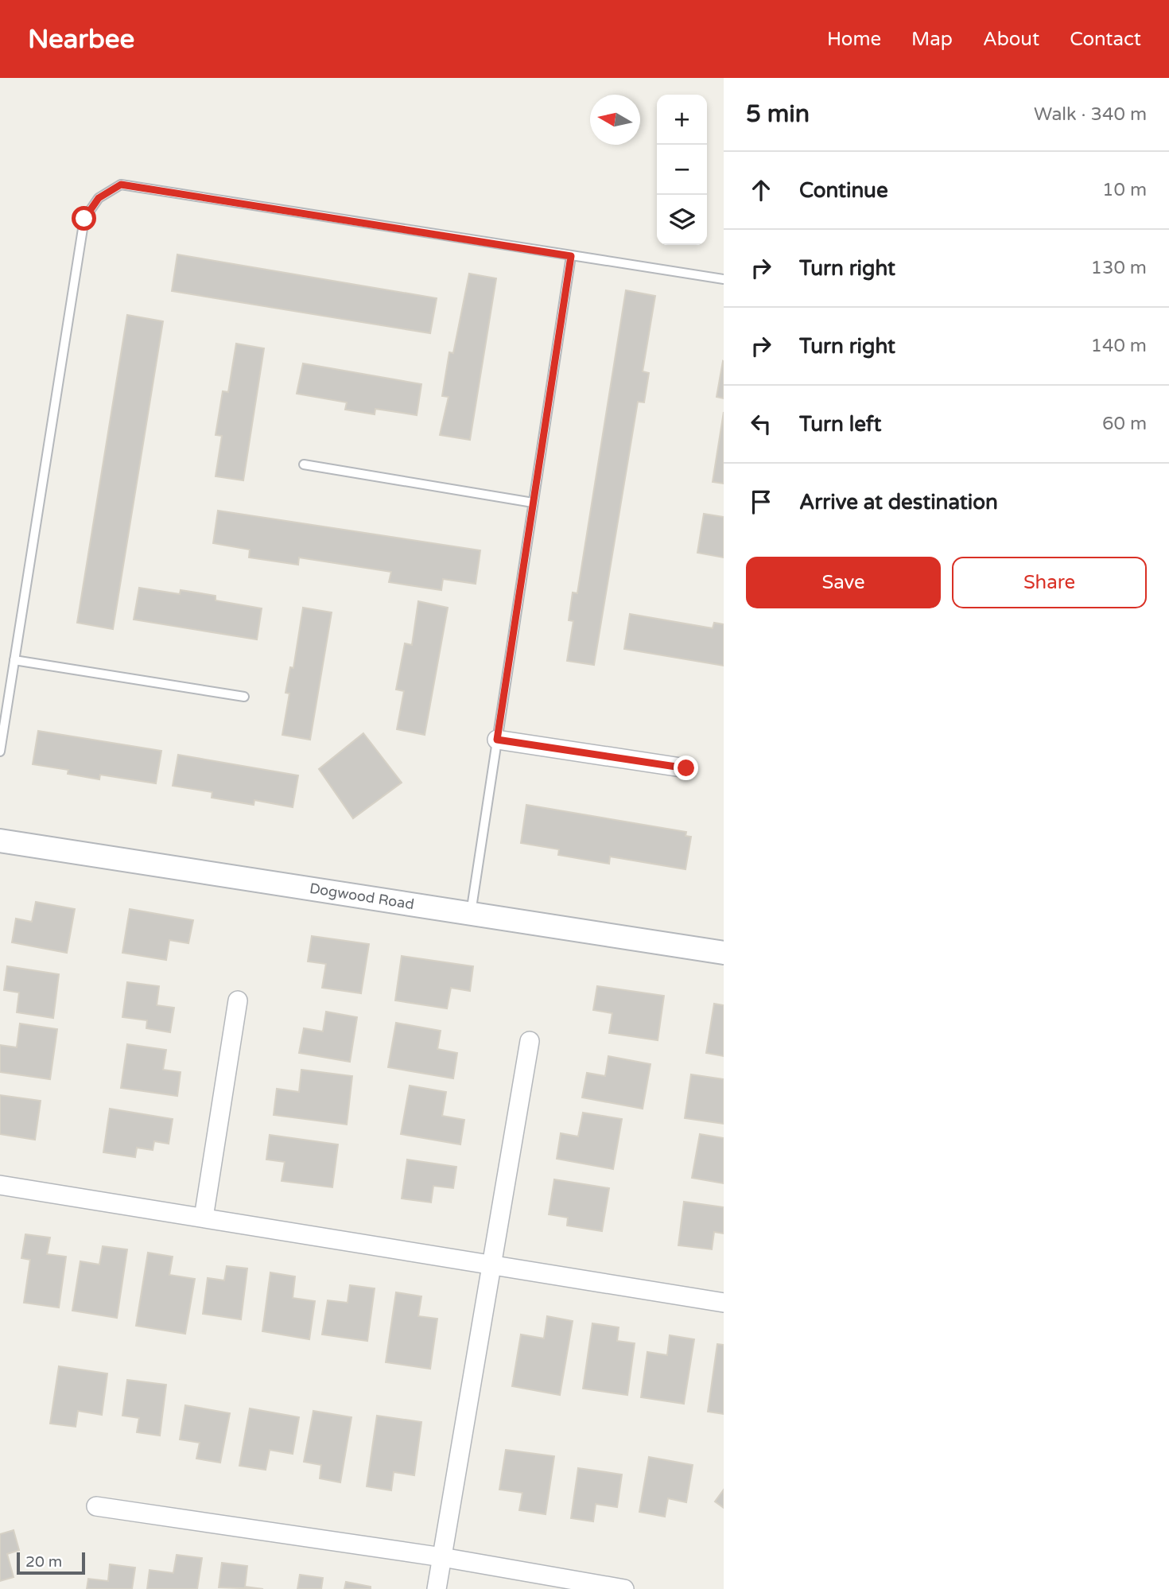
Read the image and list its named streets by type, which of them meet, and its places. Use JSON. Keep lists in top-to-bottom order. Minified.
{"streets":{"street":["Dogwood Road"]},"scale_bar":"20 m","north":"left","page":{"header":"Nearbee","nav":["Home","Map","About","Contact"],"heading":["5 min","Walk · 340 m"],"map_buttons":["+","−"],"list":[["Continue","10 m"],["Turn right","130 m"],["Turn right","140 m"],["Turn left","60 m"],"Arrive at destination"],"buttons":["Save","Share"],"scale":"20 m"}}
